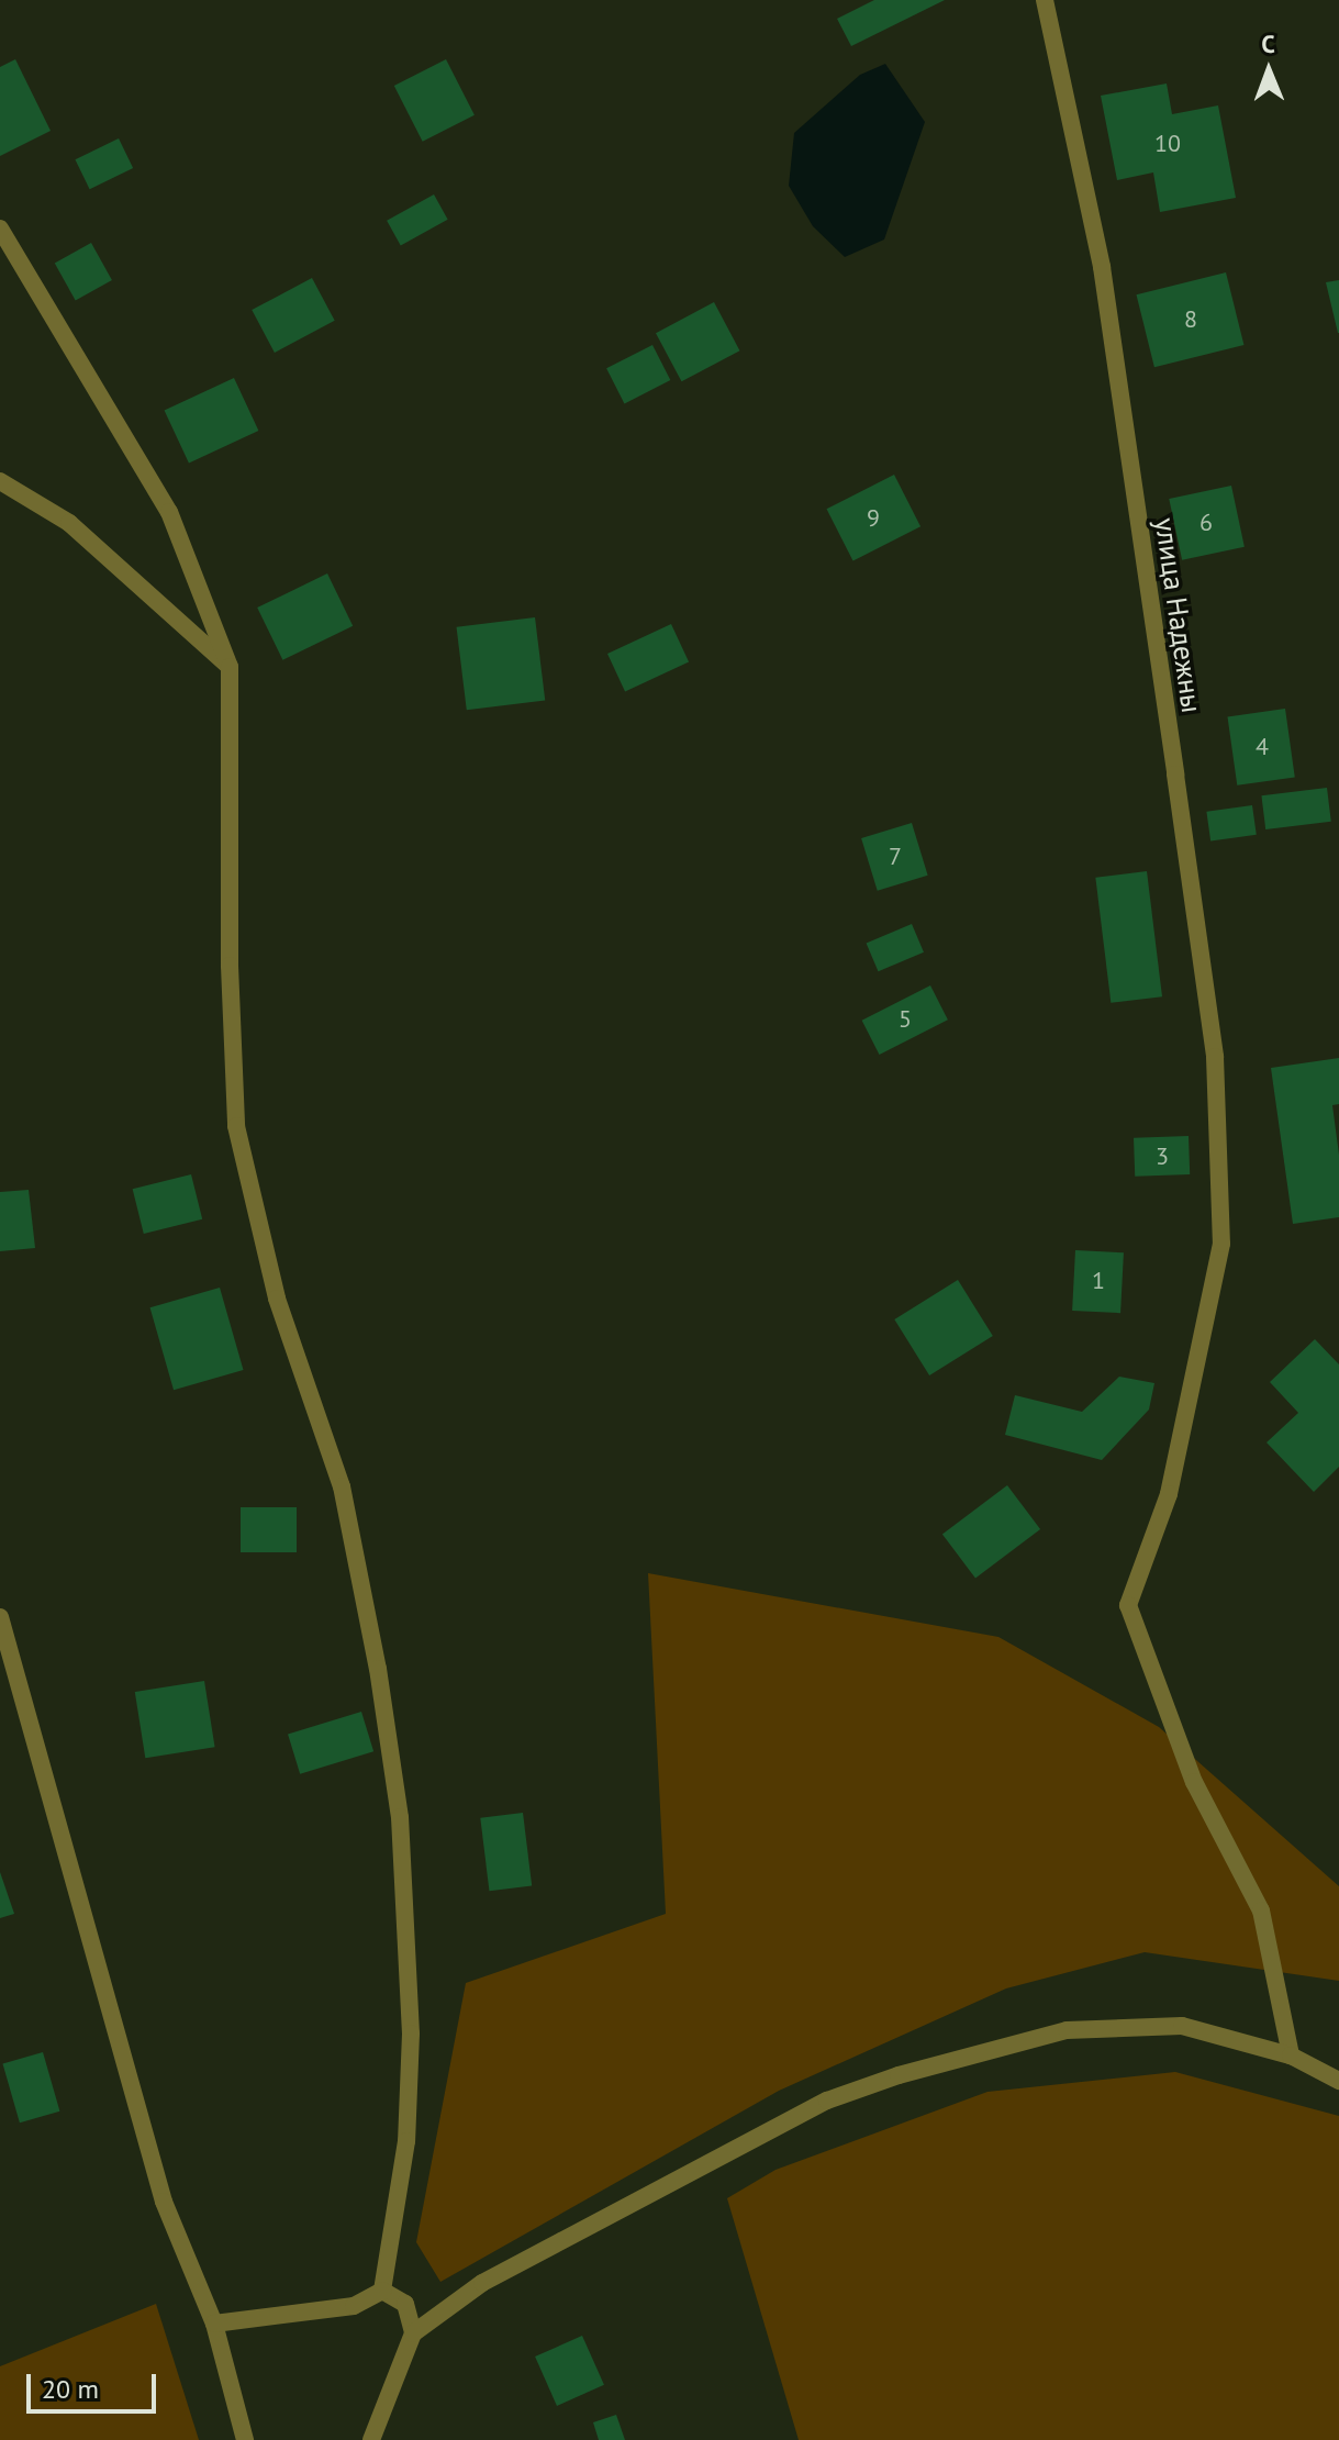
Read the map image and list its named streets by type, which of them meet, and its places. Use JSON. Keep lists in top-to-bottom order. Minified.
{"streets":{"street":["улица Надежны"]},"house_numbers":["10","8","9","6","4","7","5","3","1"],"scale_bar":"20 m","north":"top"}
